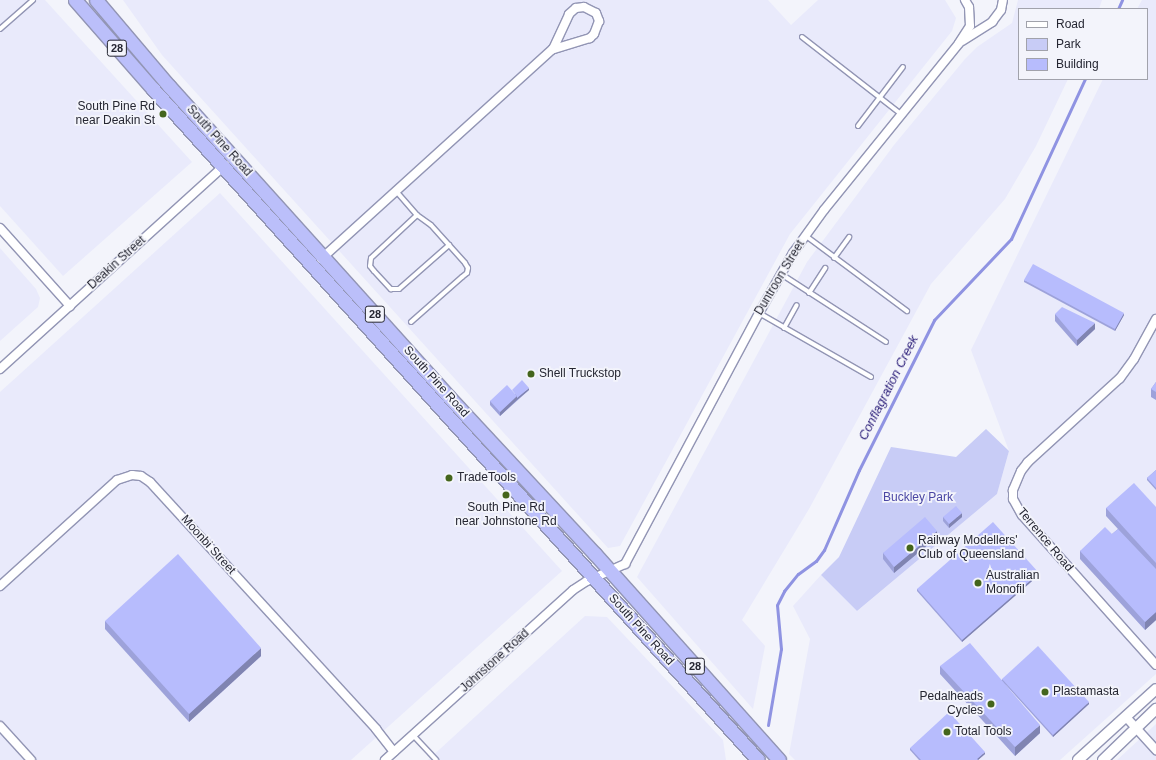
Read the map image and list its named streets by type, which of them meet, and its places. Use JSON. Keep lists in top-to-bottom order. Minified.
{"streets":{"highway":["28","South Pine Road"],"street":["Deakin Street","Duntroon Street","Terrence Road","Moonbi Street","Johnstone Road"]},"crossings":[["South Pine Road","Deakin Street"],["South Pine Road","Duntroon Street"],["South Pine Road","Johnstone Road"],["Duntroon Street","Johnstone Road"],["Moonbi Street","Johnstone Road"]],"water":["Conflagration Creek"],"parks":["Buckley Park"],"places":["South Pine Rd near Deakin St","Shell Truckstop","TradeTools","South Pine Rd near Johnstone Rd","Railway Modellers' Club of Queensland","Australian Monofil","Plastamasta","Pedalheads Cycles","Total Tools"],"legend":["Road","Park","Building"]}
